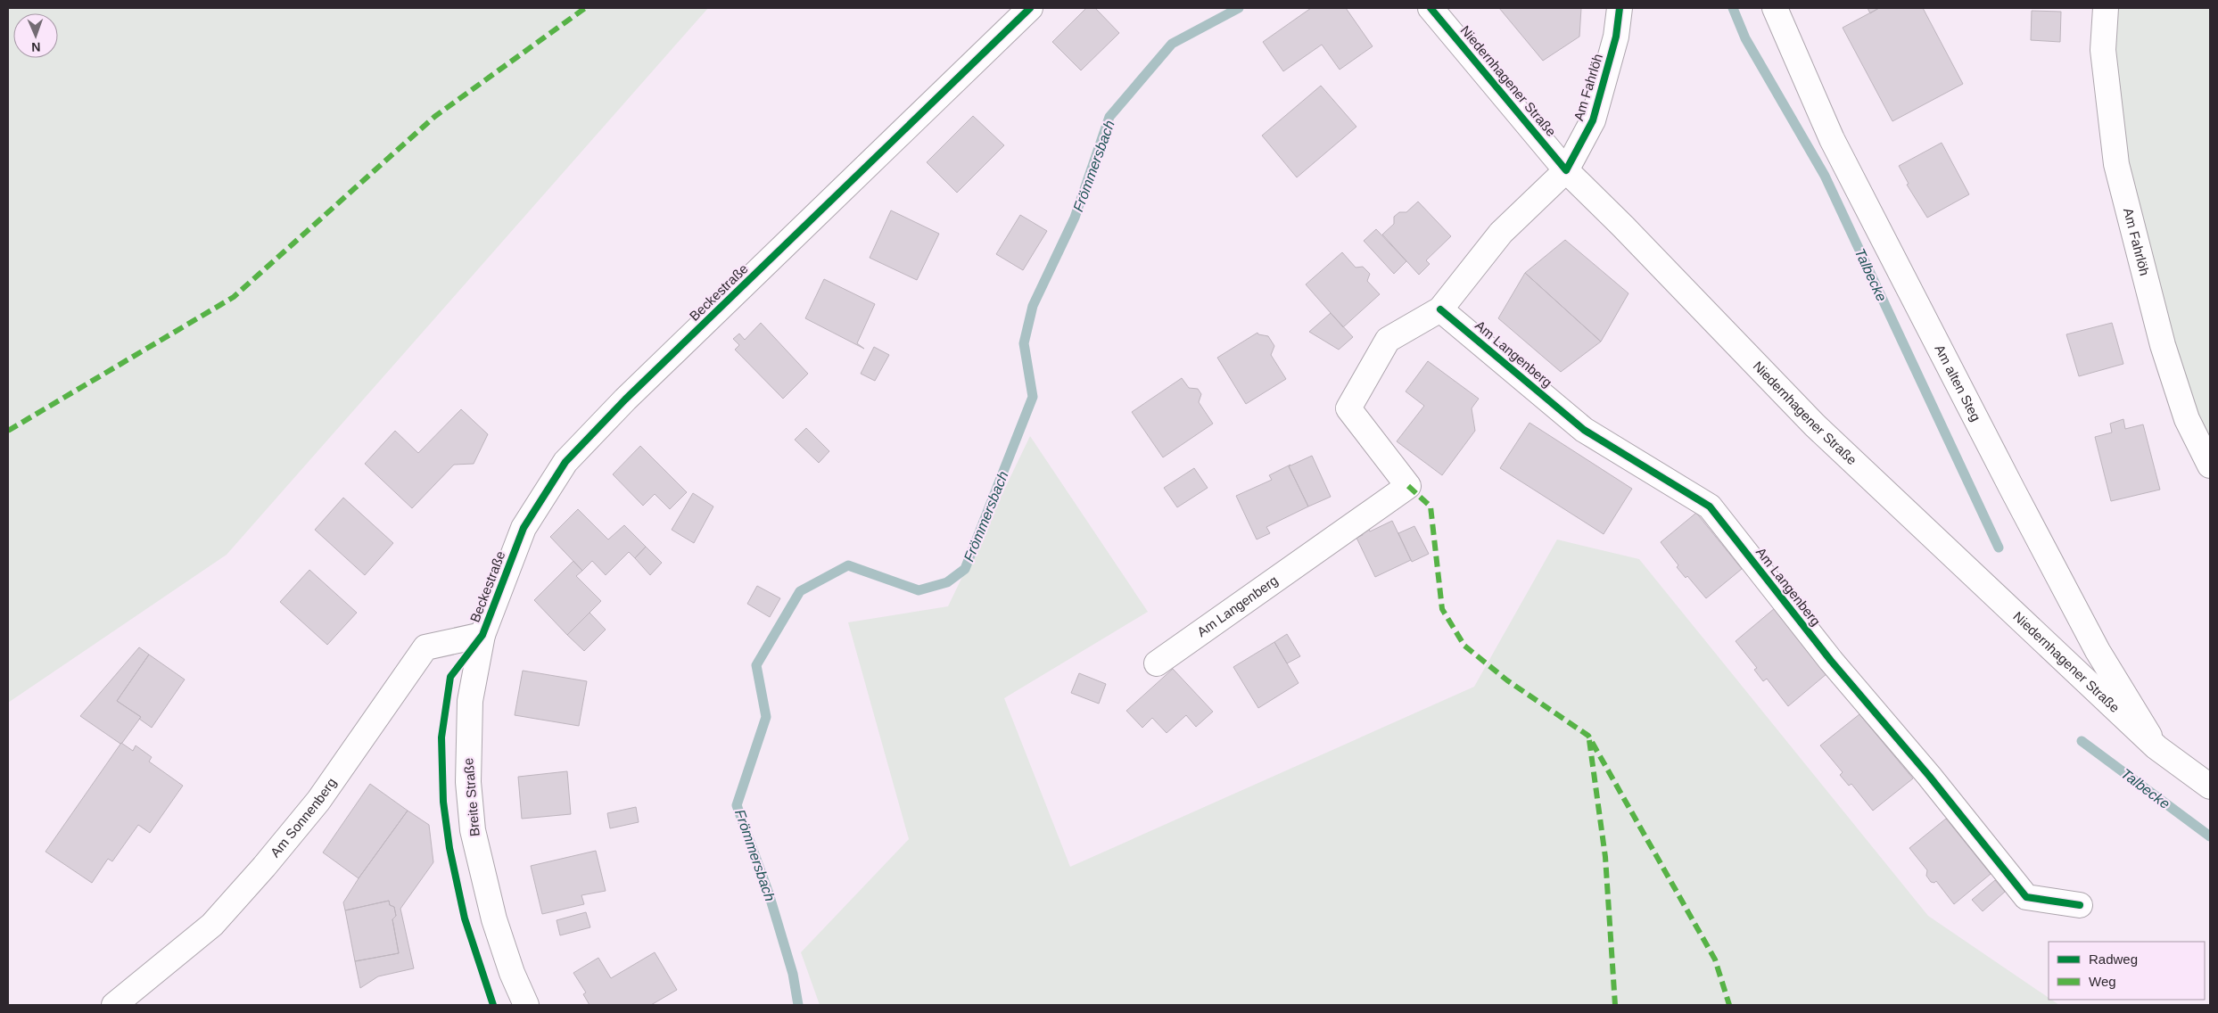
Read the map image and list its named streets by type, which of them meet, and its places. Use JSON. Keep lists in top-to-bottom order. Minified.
{"streets":{"street":["Niedernhagener Straße","Am Fahrlöh","Beckestraße","Am Langenberg","Am alten Steg","Breite Straße","Am Sonnenberg"]},"crossings":[["Niedernhagener Straße","Am Fahrlöh"],["Niedernhagener Straße","Am Langenberg"],["Niedernhagener Straße","Am alten Steg"],["Am Fahrlöh","Am Langenberg"],["Beckestraße","Breite Straße"],["Beckestraße","Am Sonnenberg"],["Breite Straße","Am Sonnenberg"]],"water":["Frömmersbach","Talbecke"],"legend":["Radweg","Weg"],"north":"bottom"}
